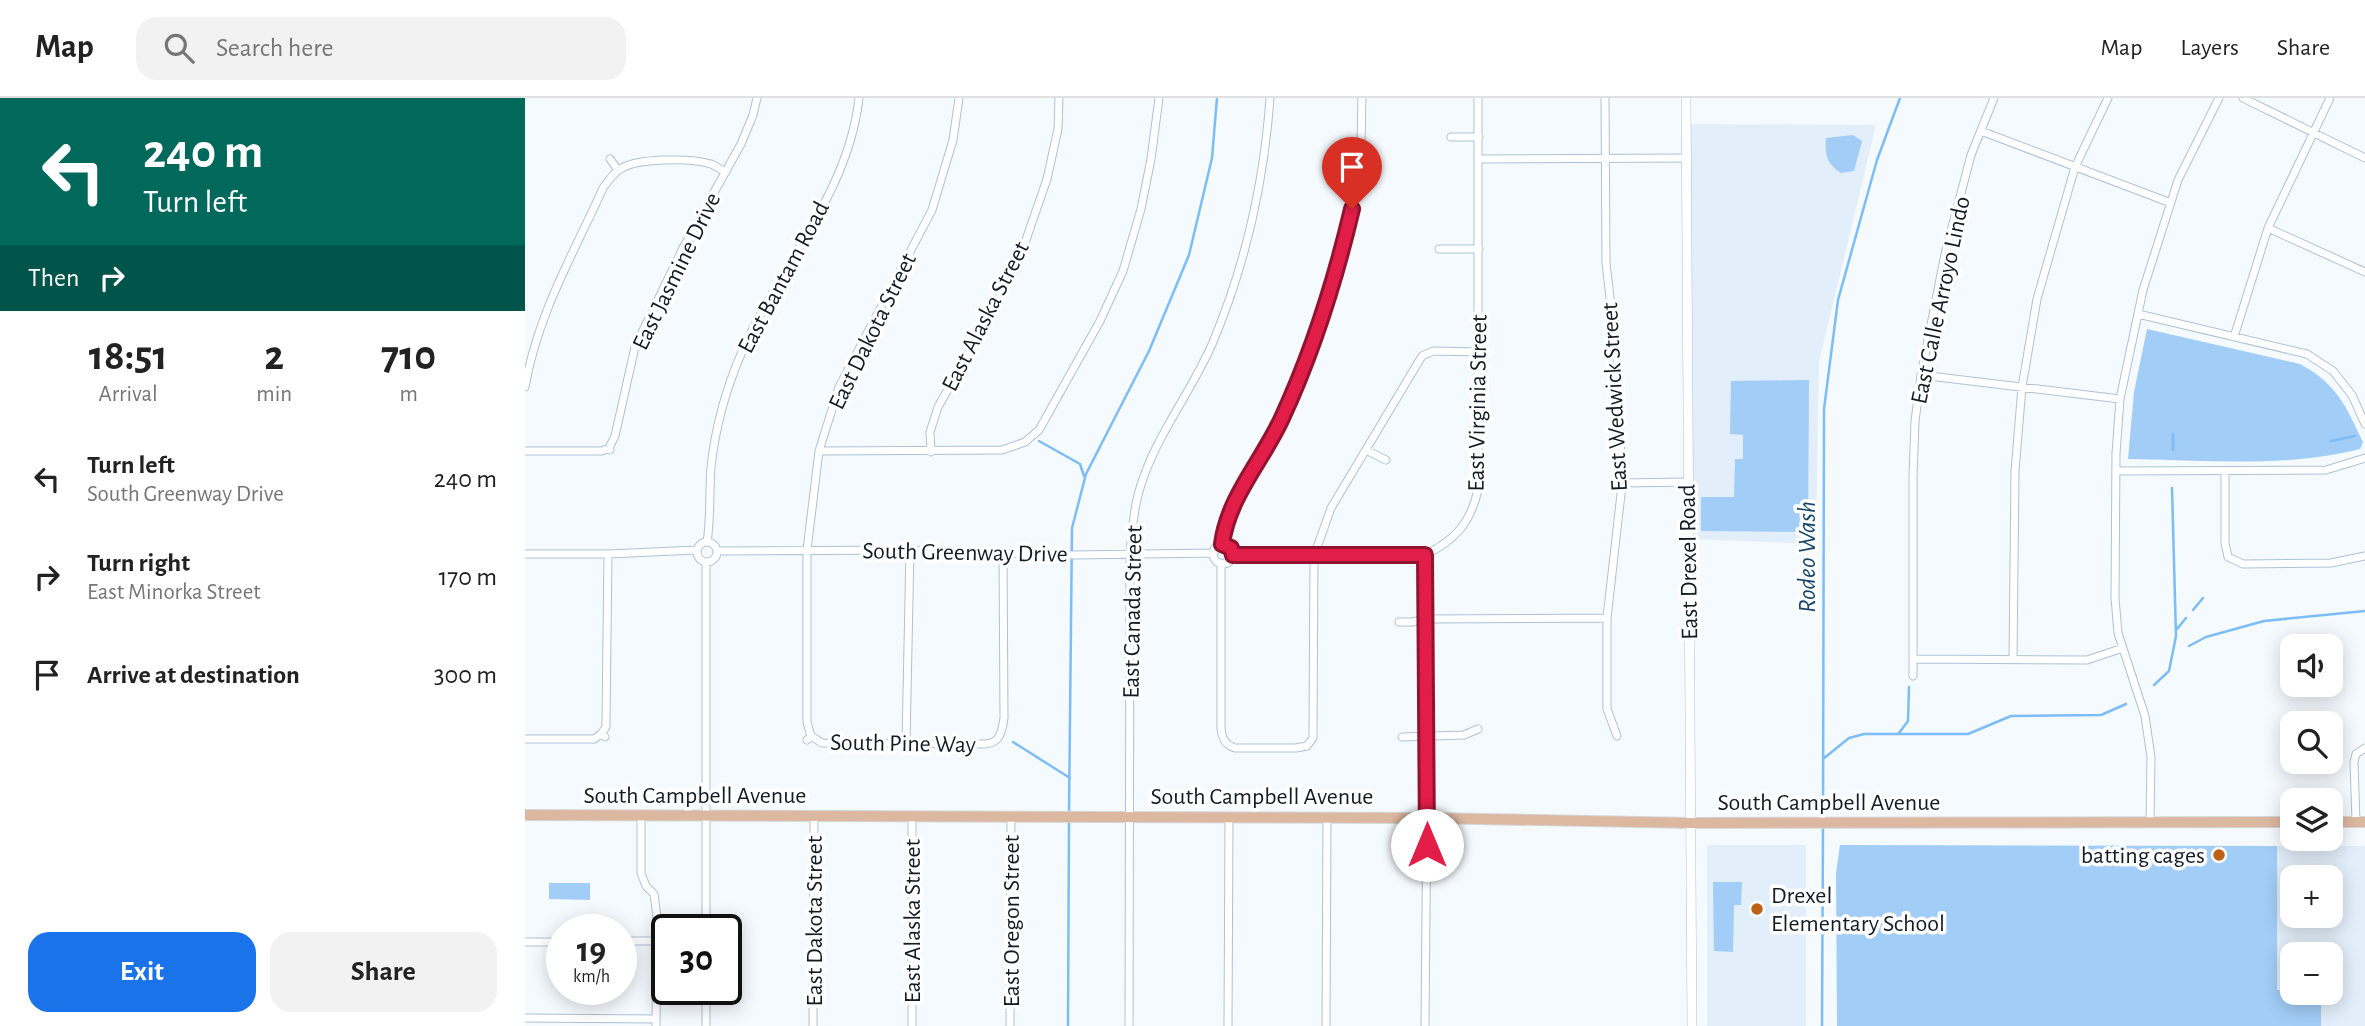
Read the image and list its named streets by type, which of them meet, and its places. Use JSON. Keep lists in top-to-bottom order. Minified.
{"streets":{"main road":["South Campbell Avenue"],"street":["East Jasmine Drive","East Bantam Road","East Calle Arroyo Lindo","East Alaska Street","East Dakota Street","East Wedwick Street","East Virginia Street","South Greenway Drive","East Drexel Road","East Canada Street","South Pine Way","East Oregon Street"]},"crossings":[["East Bantam Road","South Greenway Drive"],["East Alaska Street","South Campbell Avenue"],["East Dakota Street","South Greenway Drive"],["East Dakota Street","South Pine Way"],["East Dakota Street","South Campbell Avenue"],["South Greenway Drive","East Canada Street"],["South Greenway Drive","South Pine Way"],["East Drexel Road","South Campbell Avenue"],["East Canada Street","South Campbell Avenue"],["South Campbell Avenue","East Oregon Street"]],"water":["Rodeo Wash"],"places":["batting cages","Drexel Elementary School"],"page":{"header":"Map","search":"Search here","nav":["Map","Layers","Share"],"turn":["240 m","Turn left"],"then":"Then","eta":["18:51","Arrival","2","min","710","m"],"list":[{"name":"Turn left","note":"South Greenway Drive","value":"240 m"},{"name":"Turn right","note":"East Minorka Street","value":"170 m"},{"name":"Arrive at destination","value":"300 m"}],"map_buttons":["+","−"],"speed":"19 km/h","limit":"30","buttons":["Exit","Share"]}}
